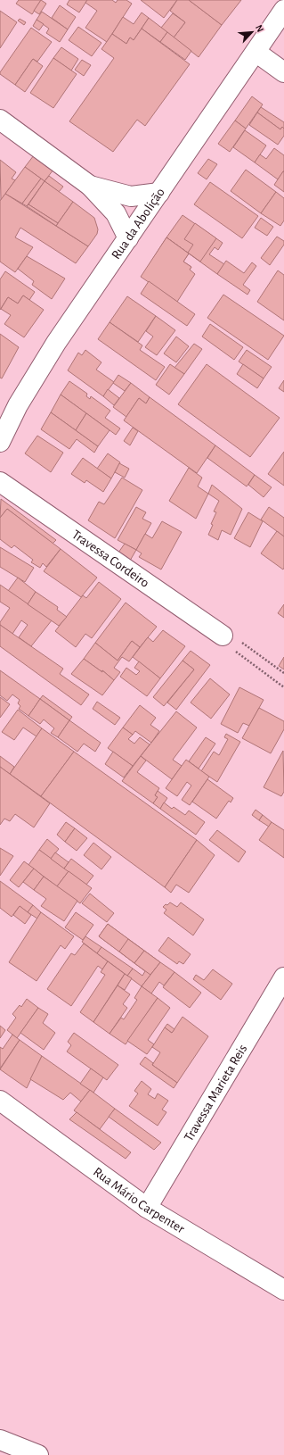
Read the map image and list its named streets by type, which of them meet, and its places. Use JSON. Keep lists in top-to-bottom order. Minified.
{"streets":{"street":["Rua da Abolição","Travessa Cordeiro","Travessa Marieta Reis","Rua Mário Carpenter"]},"crossings":[["Travessa Marieta Reis","Rua Mário Carpenter"]],"north":"top right"}
